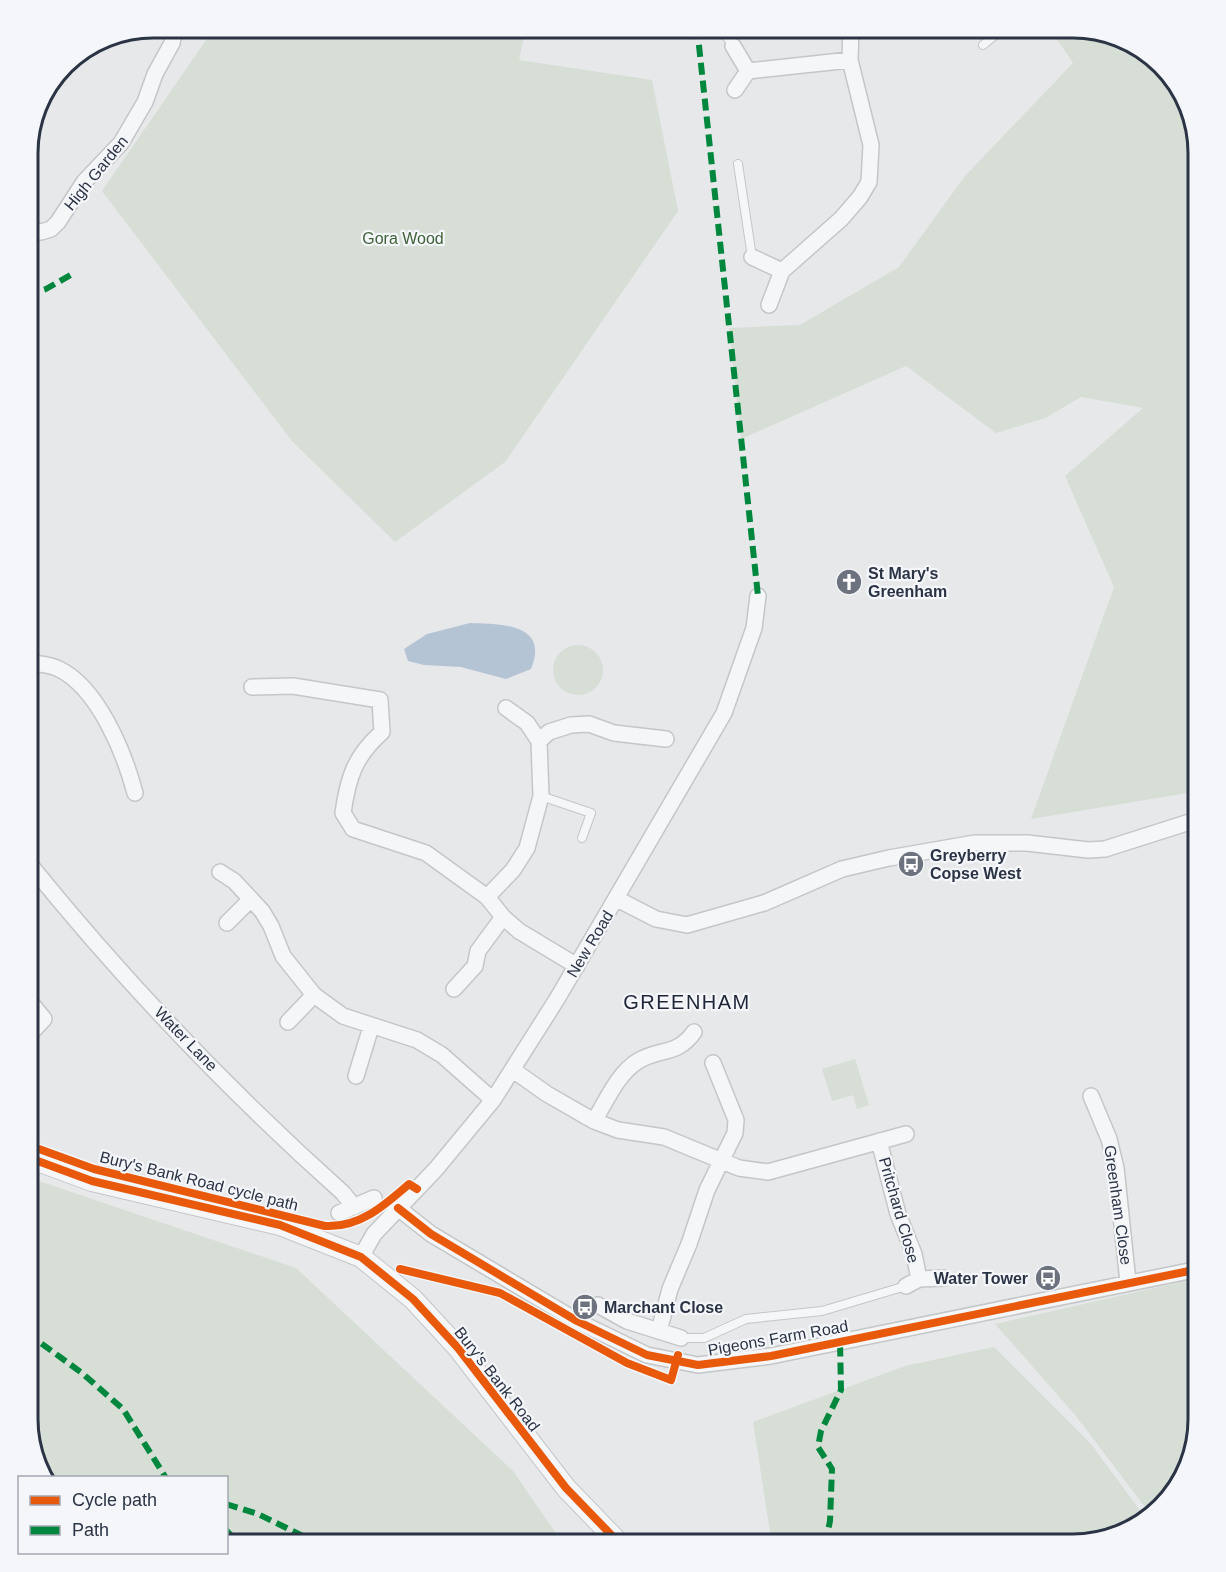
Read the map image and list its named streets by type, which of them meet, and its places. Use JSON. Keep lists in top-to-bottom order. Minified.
{"streets":{"street":["High Garden","New Road","Water Lane","Greenham Close","Pritchard Close","Pigeons Farm Road","Bury's Bank Road"],"cycle path":["Bury's Bank Road cycle path"]},"crossings":[["New Road","Pigeons Farm Road"],["New Road","Bury's Bank Road"],["Greenham Close","Pigeons Farm Road"]],"districts":["GREENHAM"],"parks":["Gora Wood"],"places":{"church":["St Mary's Greenham"],"bus stop":["Greyberry Copse West","Water Tower","Marchant Close"]},"legend":["Cycle path","Path"]}
